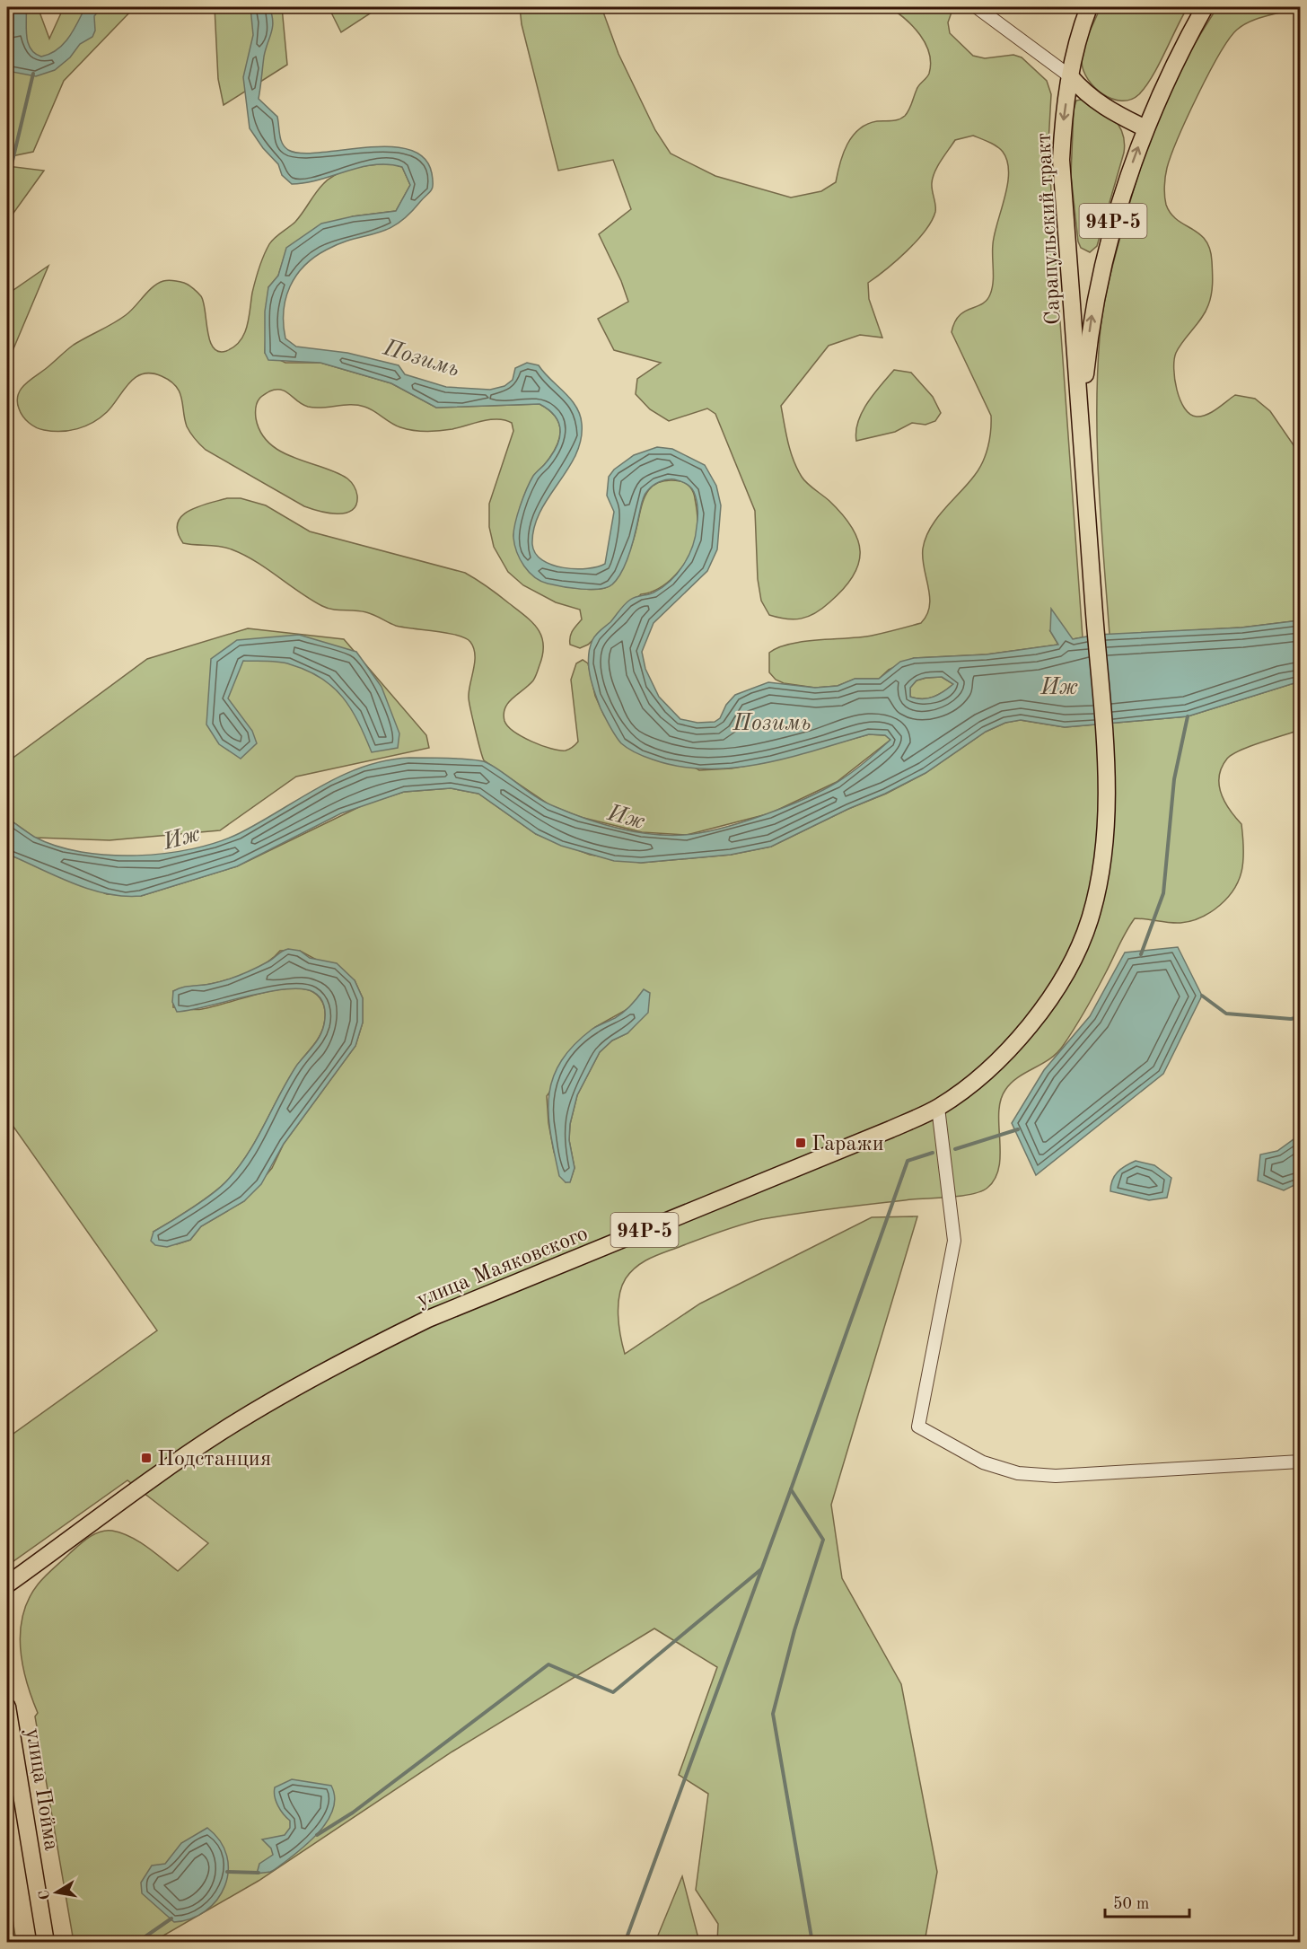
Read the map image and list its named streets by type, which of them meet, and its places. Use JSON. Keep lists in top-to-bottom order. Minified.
{"streets":{"main road":["94Р-5","Сарапульский тракт","улица Маяковского","улица Пойма"]},"crossings":[["Сарапульский тракт","улица Маяковского"]],"water":["Позимь","Иж"],"places":{"transit":["Гаражи","Подстанция"]},"scale_bar":"50 m","north":"left"}
